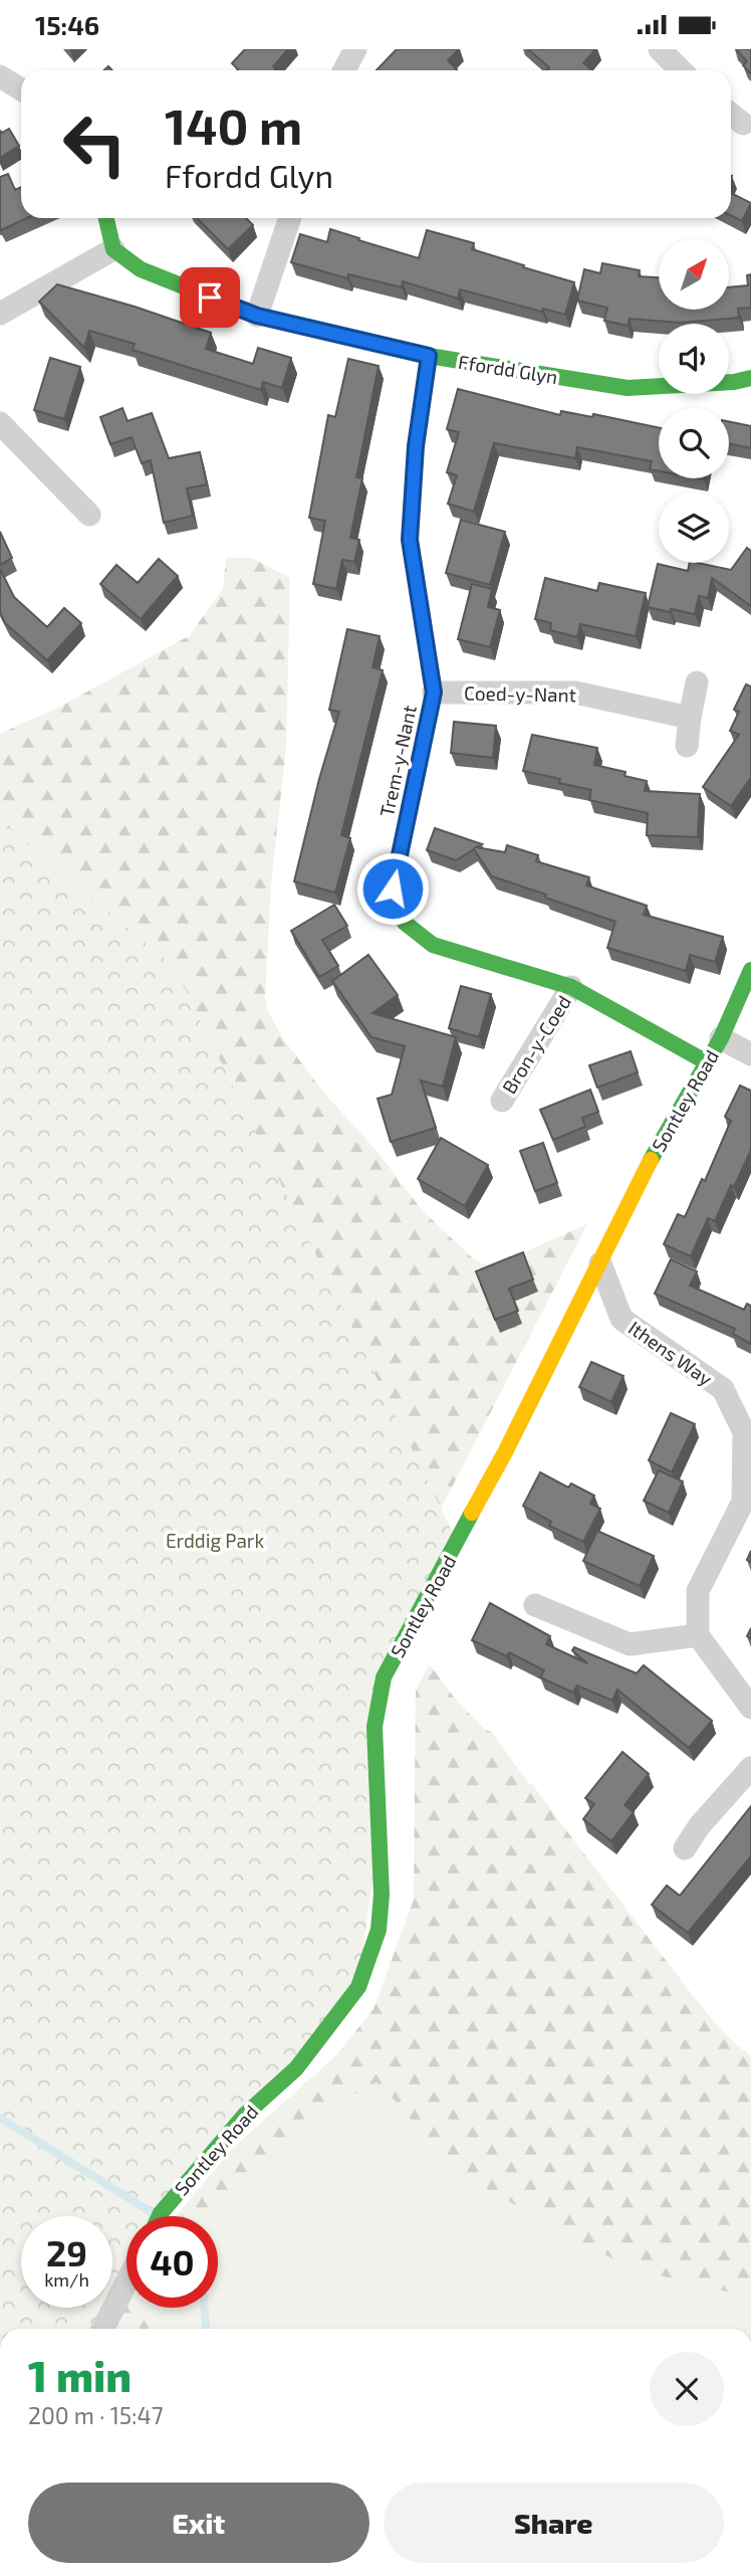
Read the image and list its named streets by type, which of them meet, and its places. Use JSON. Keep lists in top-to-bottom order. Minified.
{"streets":{"street":["Ffordd Glyn","Coed-y-Nant","Trem-y-Nant","Bron-y-Coed","Sontley Road","Ithens Way"]},"crossings":[["Ffordd Glyn","Trem-y-Nant"],["Coed-y-Nant","Trem-y-Nant"],["Trem-y-Nant","Bron-y-Coed"],["Trem-y-Nant","Sontley Road"],["Sontley Road","Ithens Way"]],"parks":["Erddig Park"],"north":"top right","page":{"status":"15:46","turn":["140 m","Ffordd Glyn"],"speed":"29 km/h","limit":"40","heading":["1 min","200 m · 15:47"],"buttons":["Exit","Share"]}}
